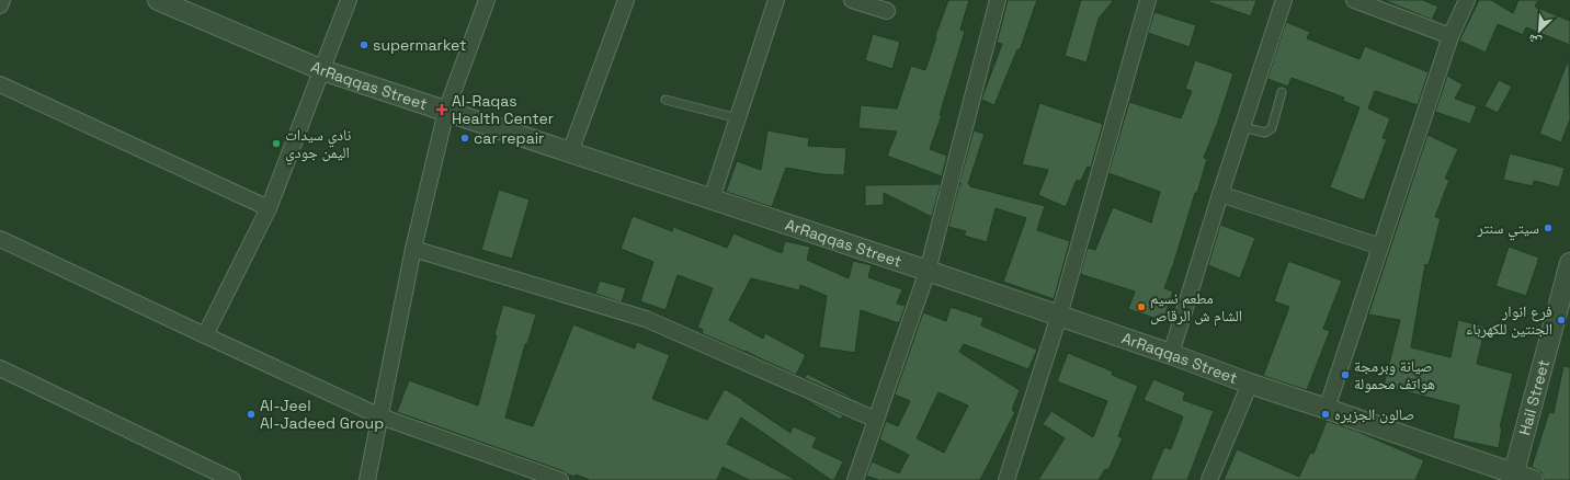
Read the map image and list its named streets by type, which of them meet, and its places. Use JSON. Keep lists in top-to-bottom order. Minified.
{"streets":{"street":["ArRaqqas Street","Hail Street"]},"crossings":[["ArRaqqas Street","Hail Street"]],"places":{"other":["supermarket","car repair","نادي سيدات اليمن جودي","سيتي سنتر","مطعم نسيم الشام ش الرقاص","فرع انوار الجنتين للكهرباء","صيانة وبرمجة هواتف محمولة","Al-Jeel Al-Jadeed Group","صالون الجزيره"],"health":["Al-Raqas Health Center"]},"north":"bottom left"}
